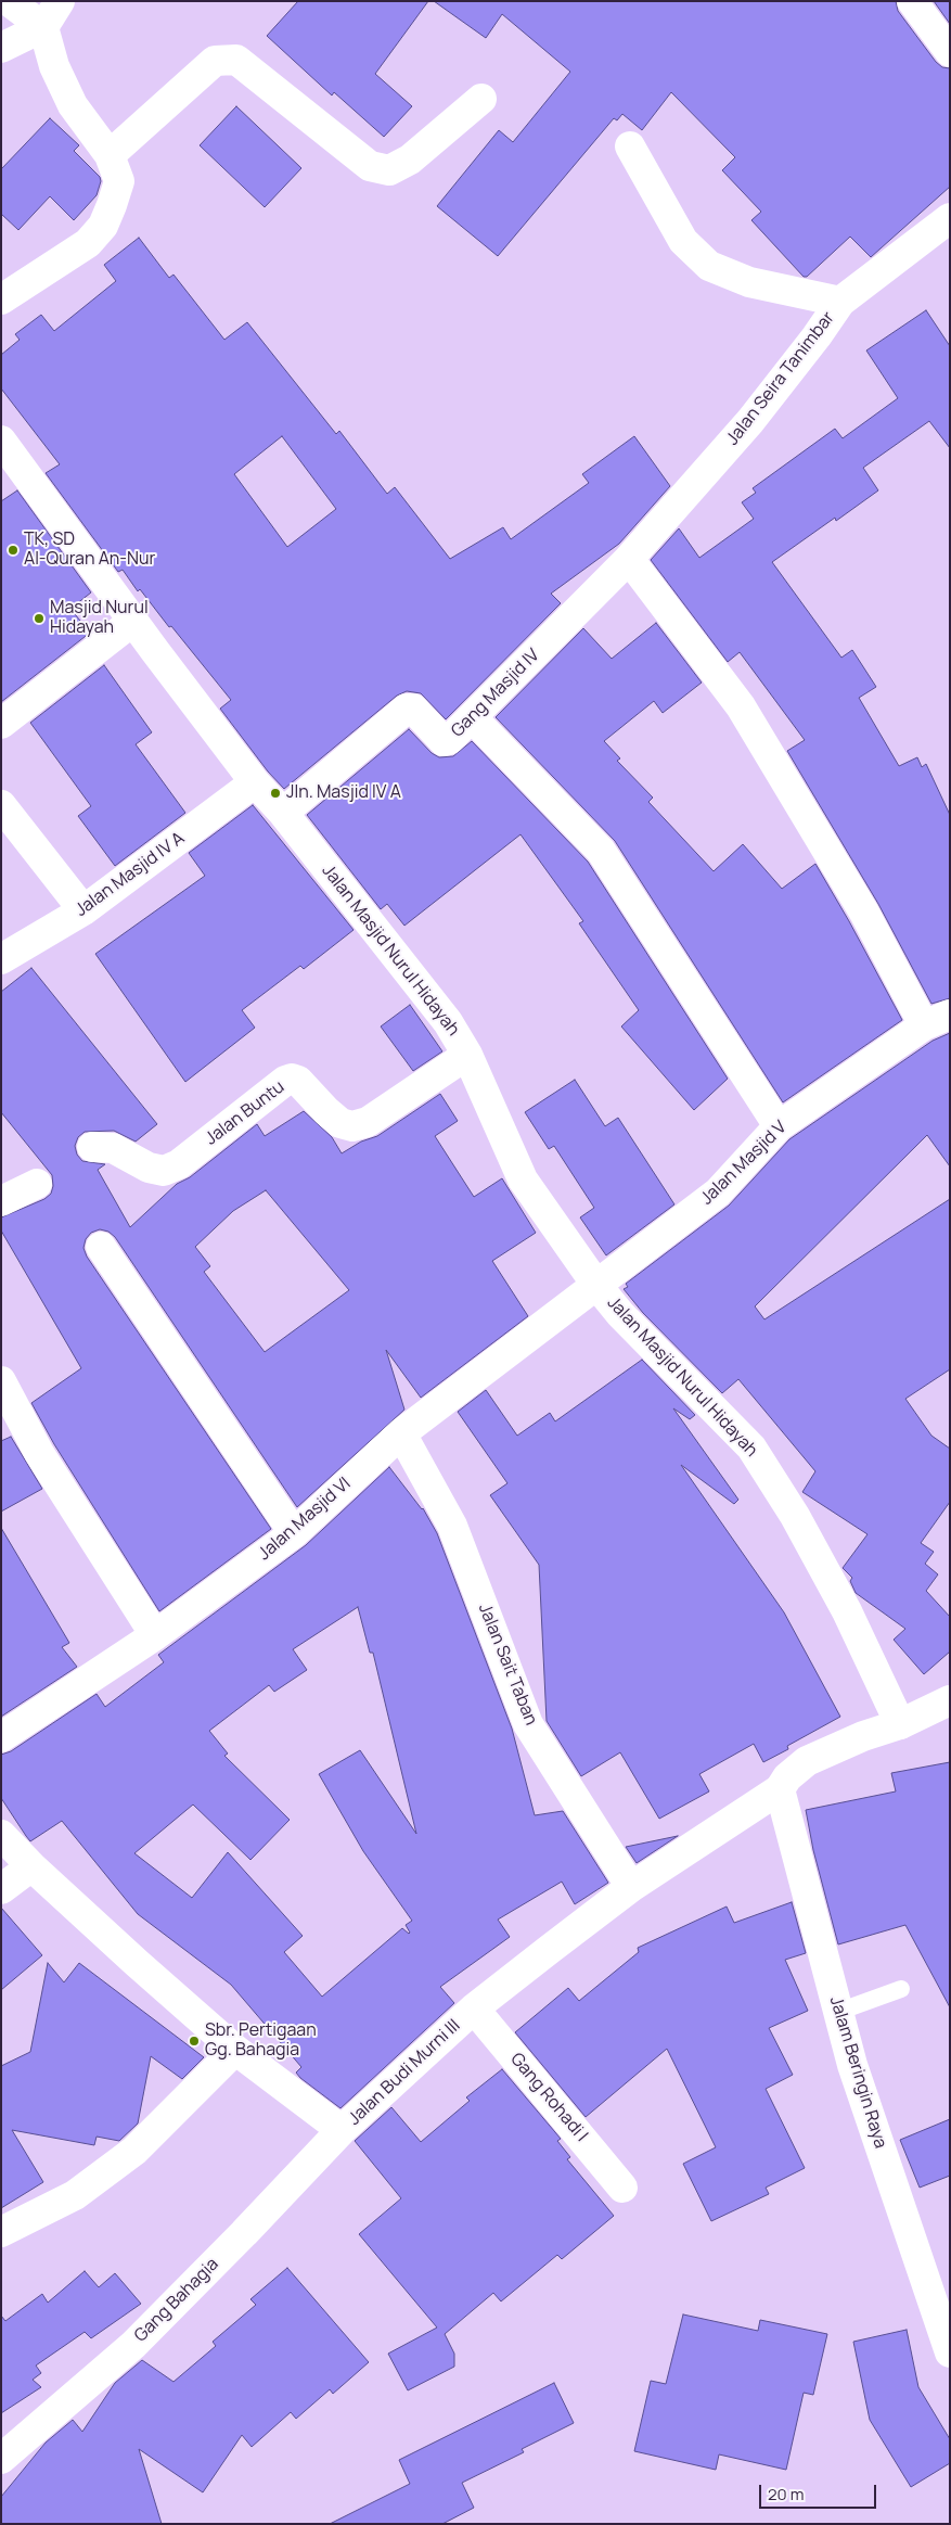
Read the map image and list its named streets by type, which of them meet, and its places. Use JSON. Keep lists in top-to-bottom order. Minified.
{"streets":{"street":["Jalan Seira Tanimbar","Gang Masjid IV","Jalan Masjid IV A","Jalan Masjid Nurul Hidayah","Jalan Buntu","Jalan Masjid V","Jalan Masjid VI","Jalan Sait Taban","Jalan Budi Murni III","Jalam Beringin Raya","Gang Rohadi I","Gang Bahagia"]},"crossings":[["Jalan Seira Tanimbar","Gang Masjid IV"],["Gang Masjid IV","Jalan Masjid Nurul Hidayah"],["Jalan Masjid IV A","Jalan Masjid Nurul Hidayah"],["Jalan Masjid Nurul Hidayah","Jalan Buntu"],["Jalan Masjid Nurul Hidayah","Jalan Masjid V"],["Jalan Masjid Nurul Hidayah","Jalan Masjid VI"],["Jalan Masjid Nurul Hidayah","Jalan Budi Murni III"],["Jalan Masjid V","Jalan Masjid VI"],["Jalan Masjid VI","Jalan Sait Taban"],["Jalan Sait Taban","Jalan Budi Murni III"],["Jalan Budi Murni III","Jalam Beringin Raya"],["Jalan Budi Murni III","Gang Rohadi I"],["Jalan Budi Murni III","Gang Bahagia"]],"places":["TK, SD Al-Quran An-Nur","Masjid Nurul Hidayah","Jln. Masjid IV A","Sbr. Pertigaan Gg. Bahagia"],"scale_bar":"20 m"}
